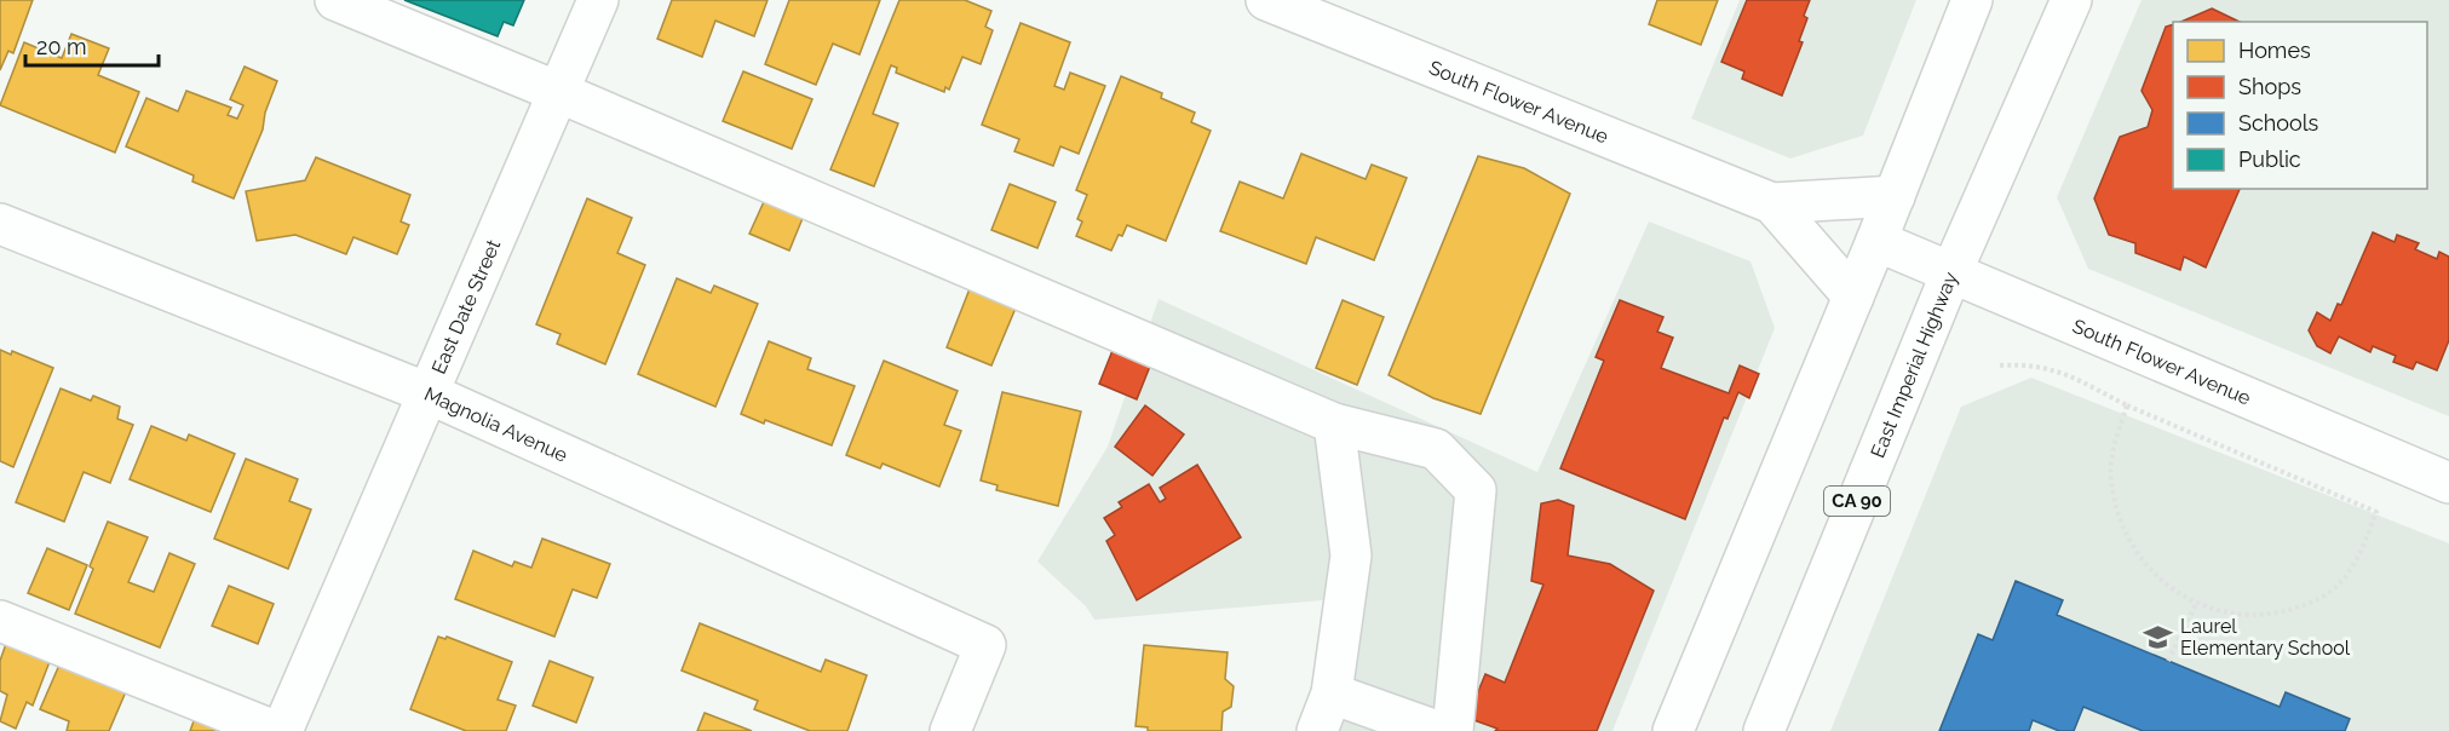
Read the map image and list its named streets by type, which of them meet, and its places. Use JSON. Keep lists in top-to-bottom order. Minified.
{"streets":{"street":["South Flower Avenue","East Date Street","East Imperial Highway","Magnolia Avenue","CA 90"]},"crossings":[["South Flower Avenue","East Imperial Highway"],["East Date Street","Magnolia Avenue"]],"places":{"school or university":["Laurel Elementary School"]},"legend":["Homes","Shops","Schools","Public"],"scale_bar":"20 m"}
